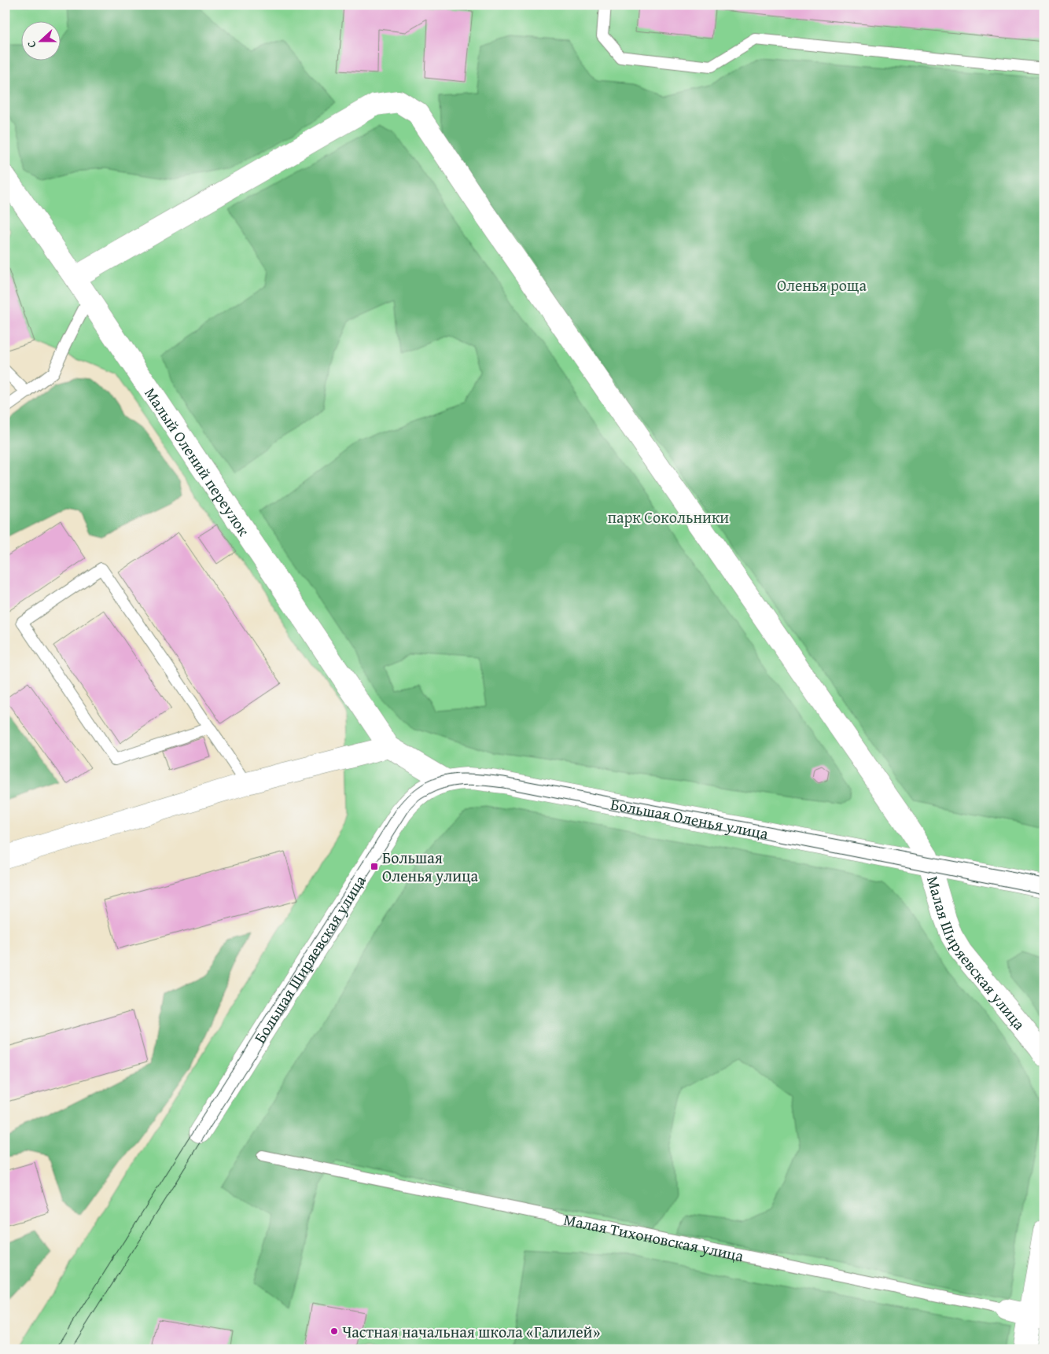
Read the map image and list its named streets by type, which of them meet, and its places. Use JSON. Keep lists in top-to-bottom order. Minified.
{"streets":{"street":["Малый Олений переулок","Большая Оленья улица","Малая Ширяевская улица","Большая Ширяевская улица","Малая Тихоновская улица"]},"crossings":[["Малый Олений переулок","Малая Ширяевская улица"],["Большая Оленья улица","Малая Ширяевская улица"],["Большая Оленья улица","Большая Ширяевская улица"]],"parks":["Оленья роща","парк Сокольники"],"places":{"transit":["Большая Оленья улица"],"other":["Частная начальная школа «Галилей»"]},"north":"left"}
